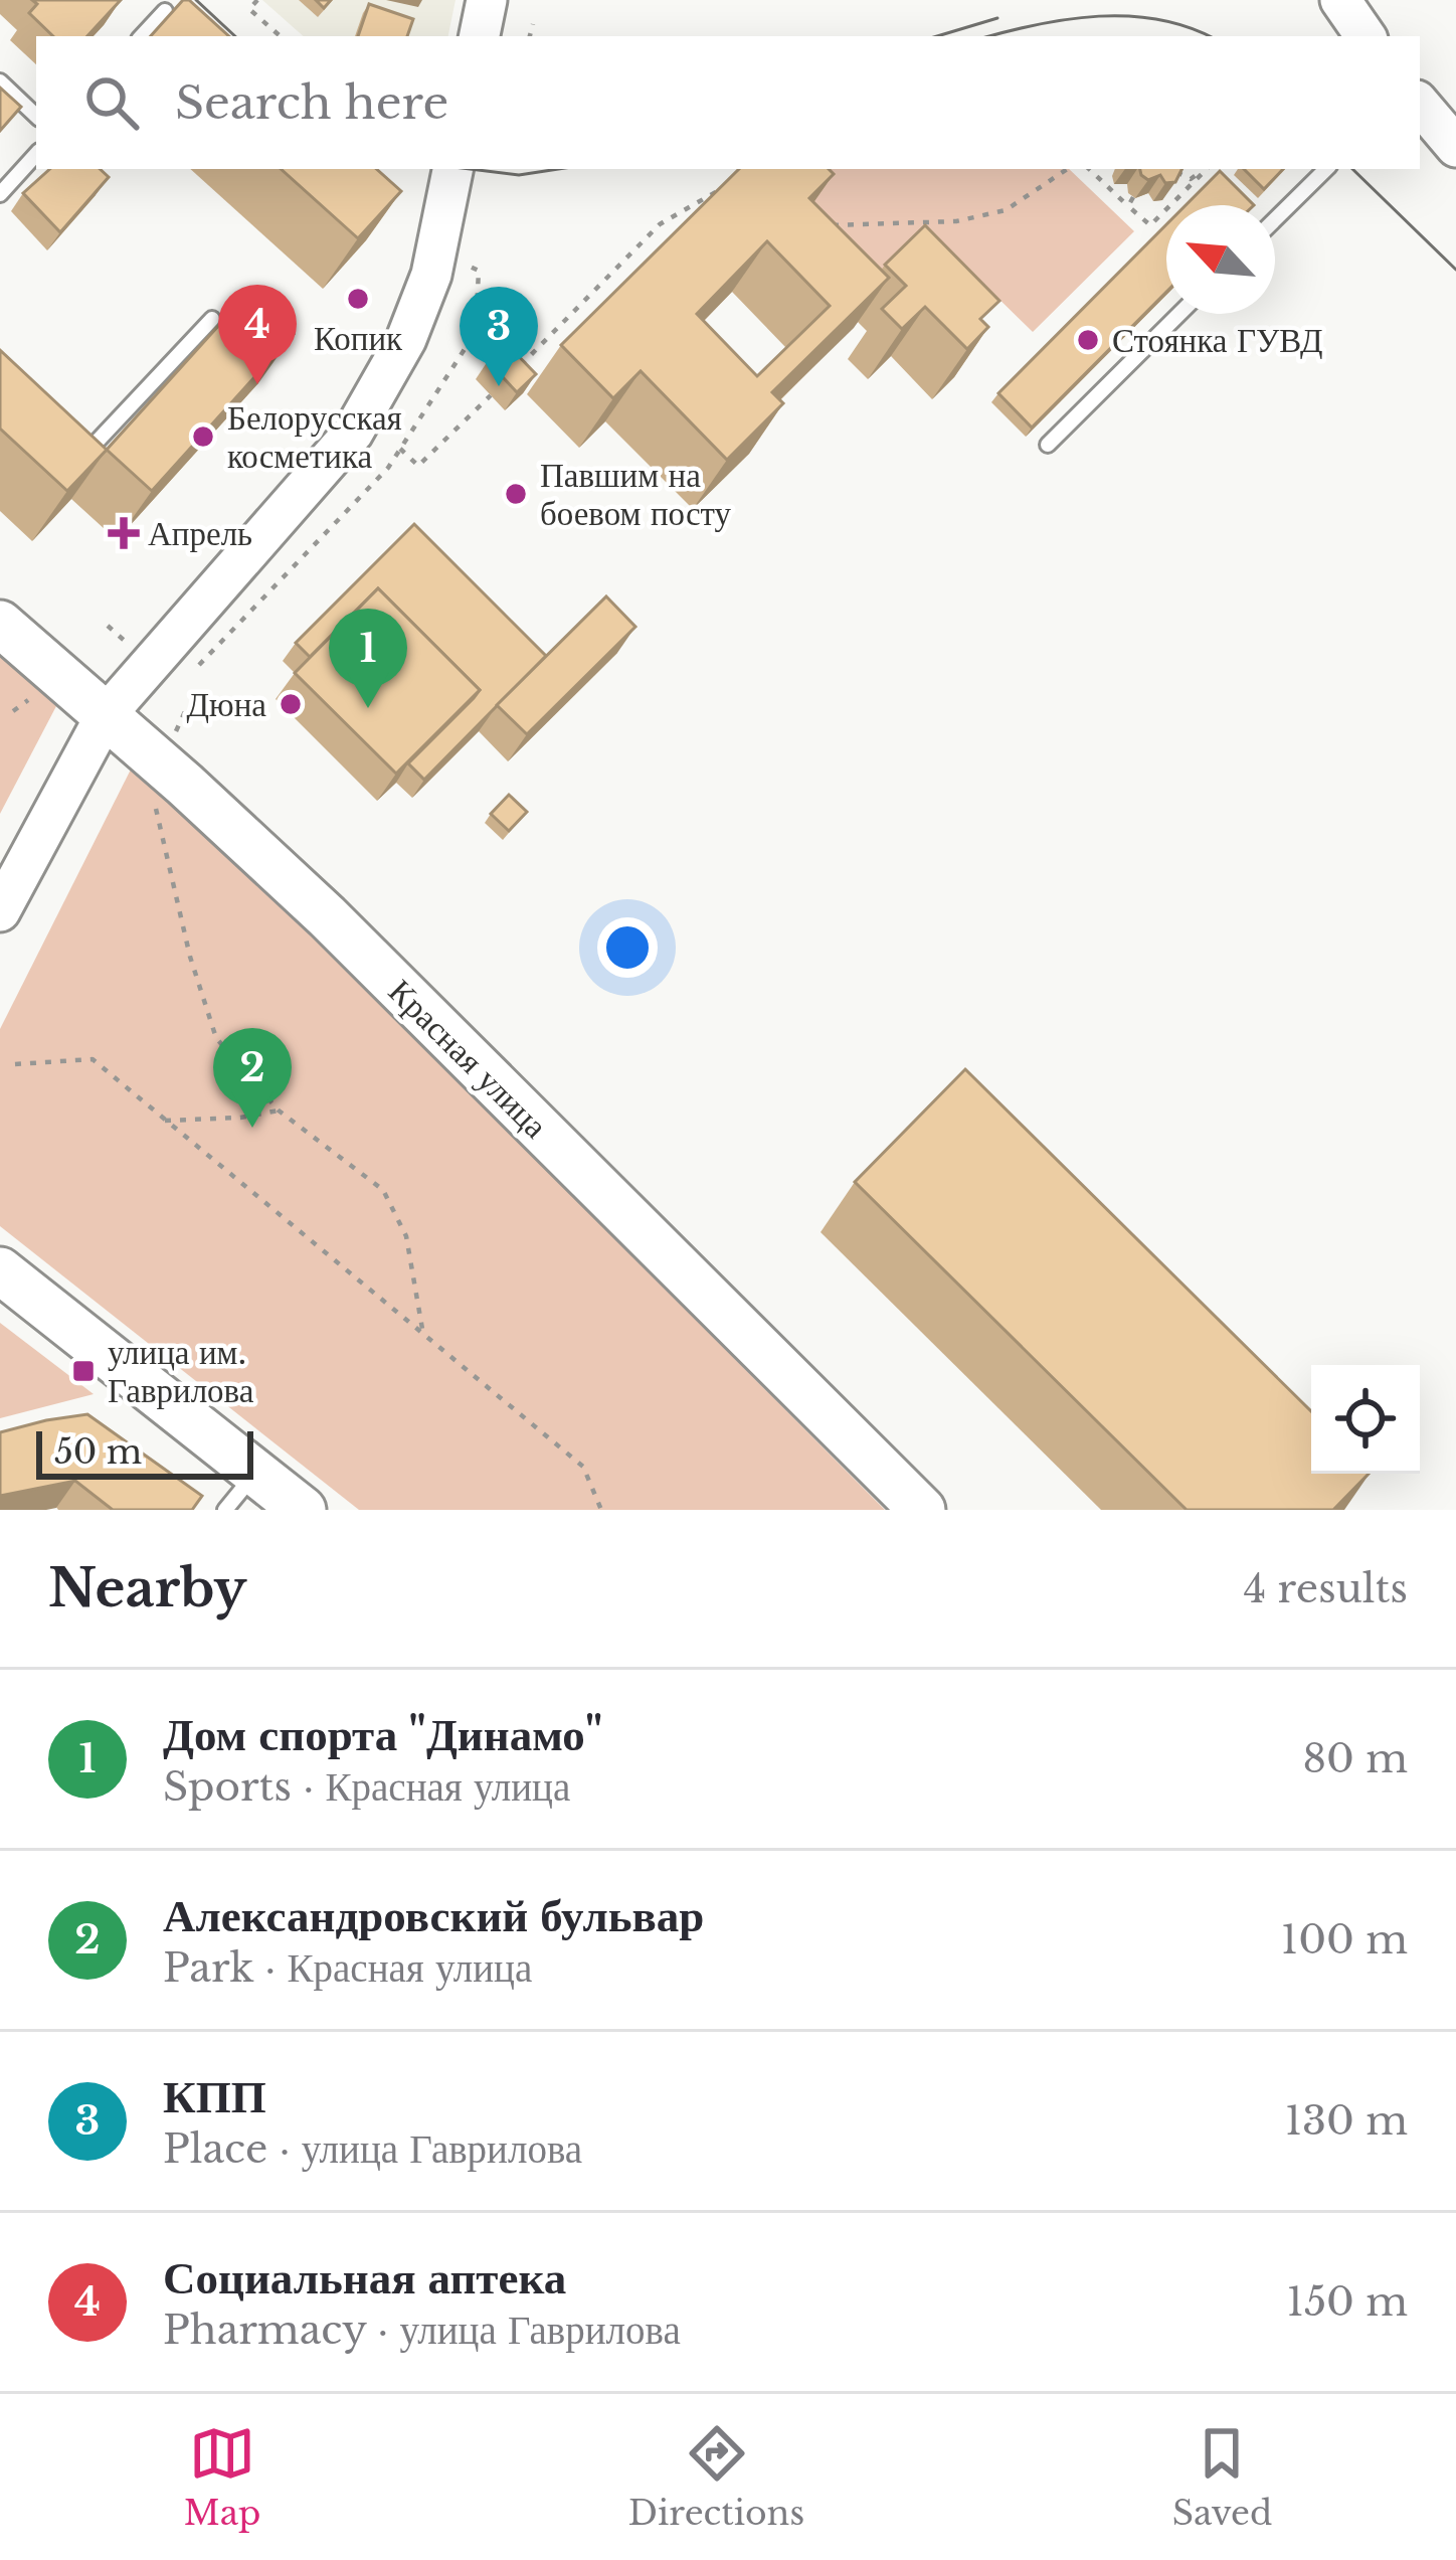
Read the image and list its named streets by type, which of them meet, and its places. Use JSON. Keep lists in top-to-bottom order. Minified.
{"streets":{"main road":["Красная улица"]},"places":{"other":["Копик","Стоянка ГУВД","Белорусская косметика","Павшим на боевом посту","Дюна"],"health":["Апрель"],"transit":["улица им. Гаврилова"]},"scale_bar":"50 m","north":"top left","page":{"search":"Search here","pins":["4","3","1","2"],"scale":"50 m","heading":["Nearby","4 results"],"list":[{"mark":"1","name":"Дом спорта \"Динамо\"","note":"Sports · Красная улица","value":"80 m"},{"mark":"2","name":"Александровский бульвар","note":"Park · Красная улица","value":"100 m"},{"mark":"3","name":"КПП","note":"Place · улица Гаврилова","value":"130 m"},{"mark":"4","name":"Социальная аптека","note":"Pharmacy · улица Гаврилова","value":"150 m"}],"nav":["Map","Directions","Saved"]}}
